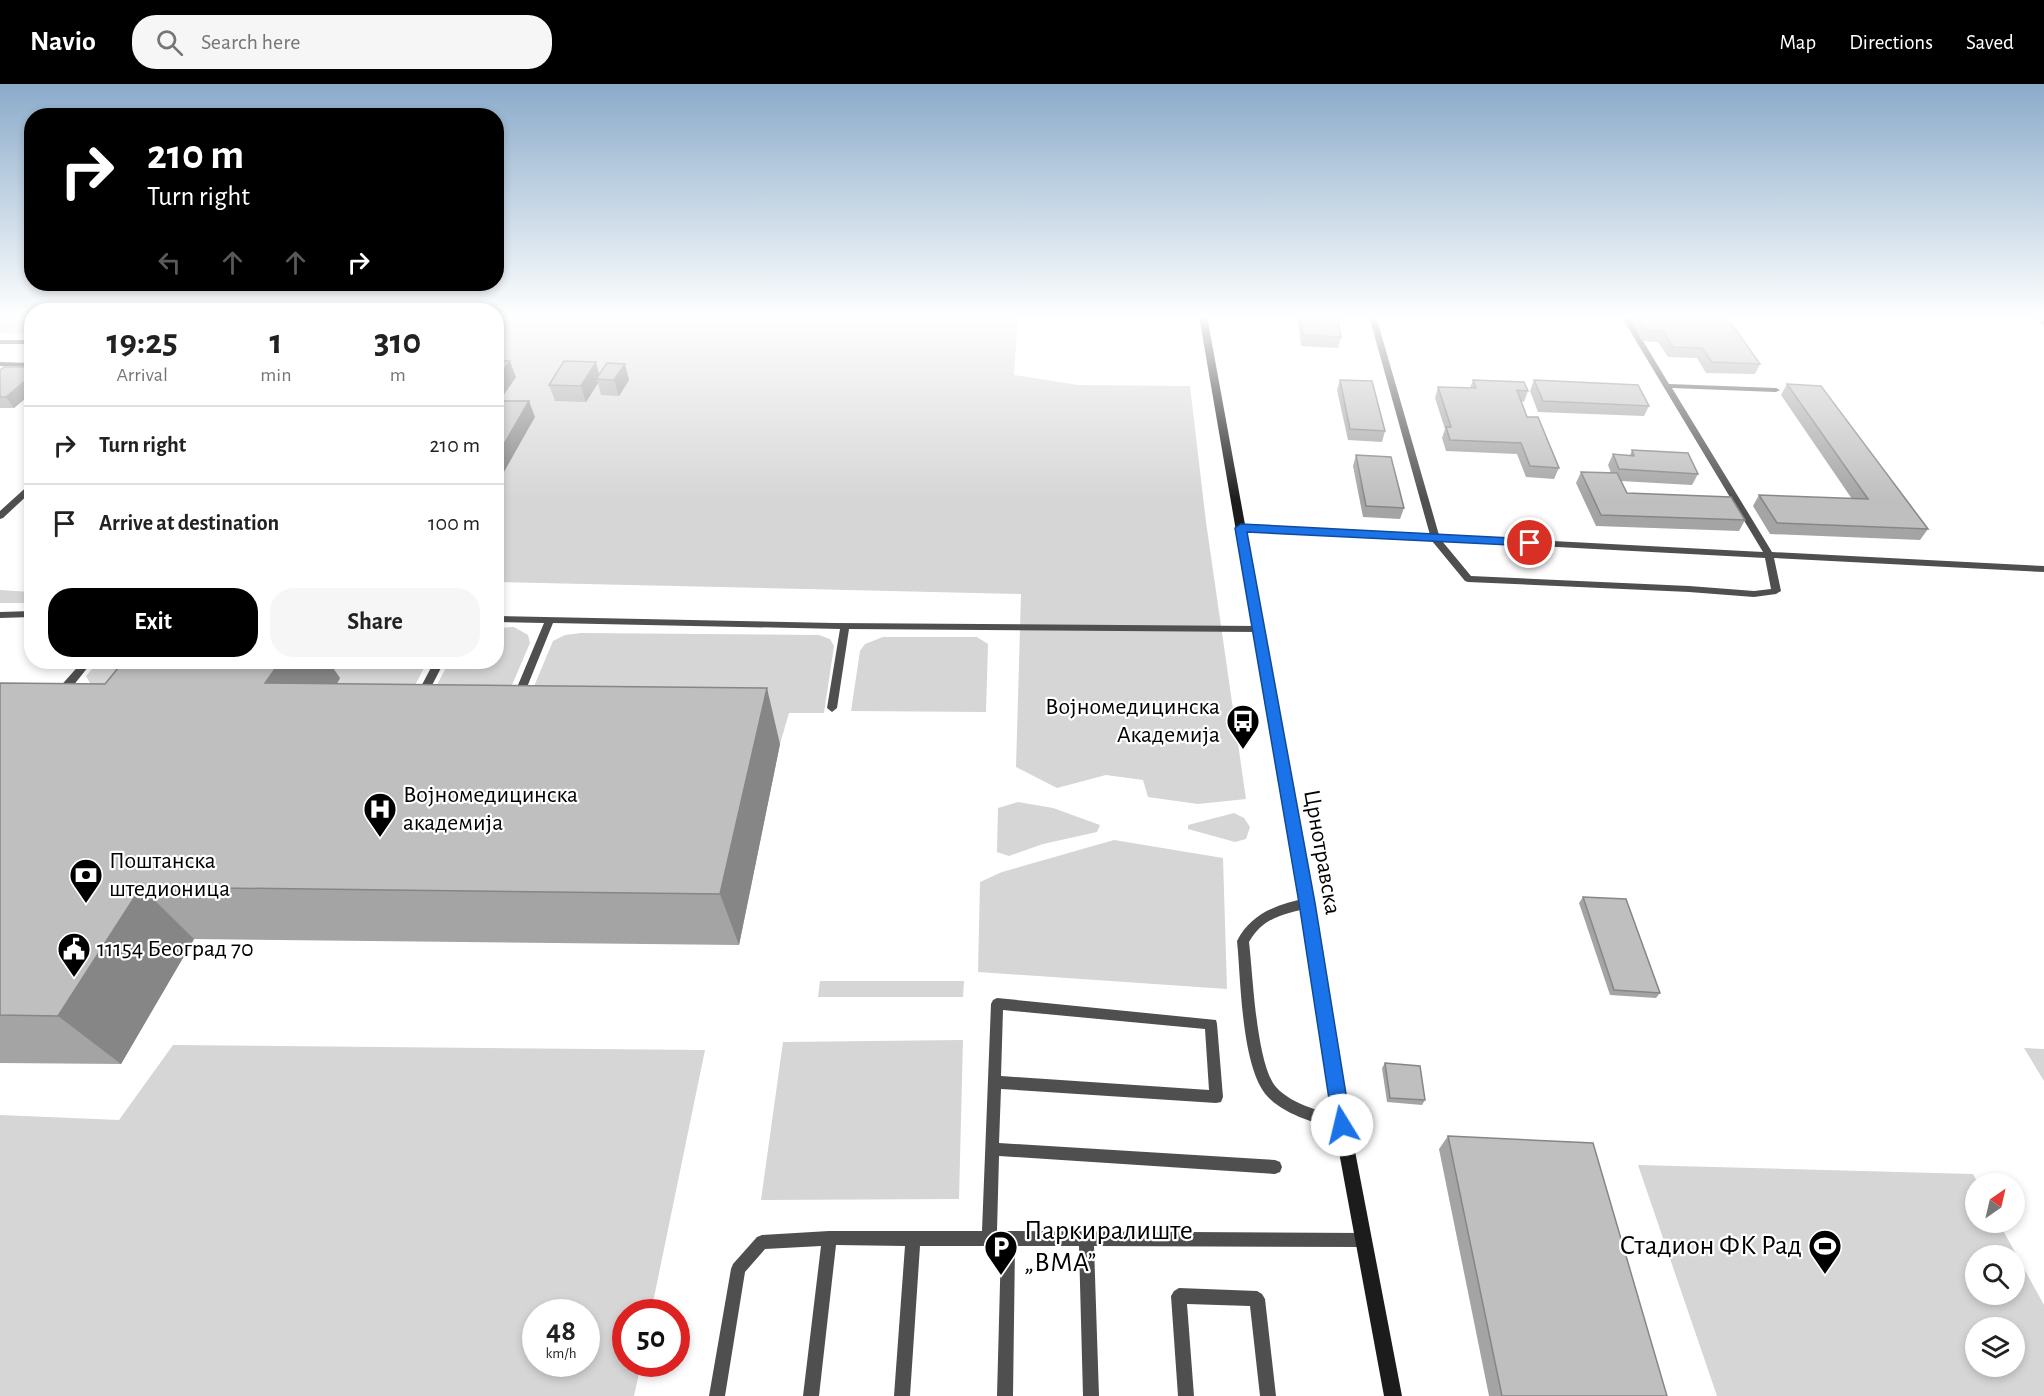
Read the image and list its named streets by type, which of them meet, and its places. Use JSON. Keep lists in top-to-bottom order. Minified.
{"streets":{"main road":["Црнотравска"]},"places":{"bus stop":["Војномедицинска Академија"],"hospital":["Војномедицинска академија"],"bank":["Поштанска штедионица"],"public building":["11154 Београд 70"],"sports":["Стадион ФК Рад"],"parking":["Паркиралиште „ВМА”"]},"north":"top right","page":{"header":"Navio","search":"Search here","nav":["Map","Directions","Saved"],"turn":["210 m","Turn right"],"eta":["19:25","Arrival","1","min","310","m"],"list":[{"name":"Turn right","value":"210 m"},{"name":"Arrive at destination","value":"100 m"}],"buttons":["Exit","Share"],"speed":"48 km/h","limit":"50"}}
